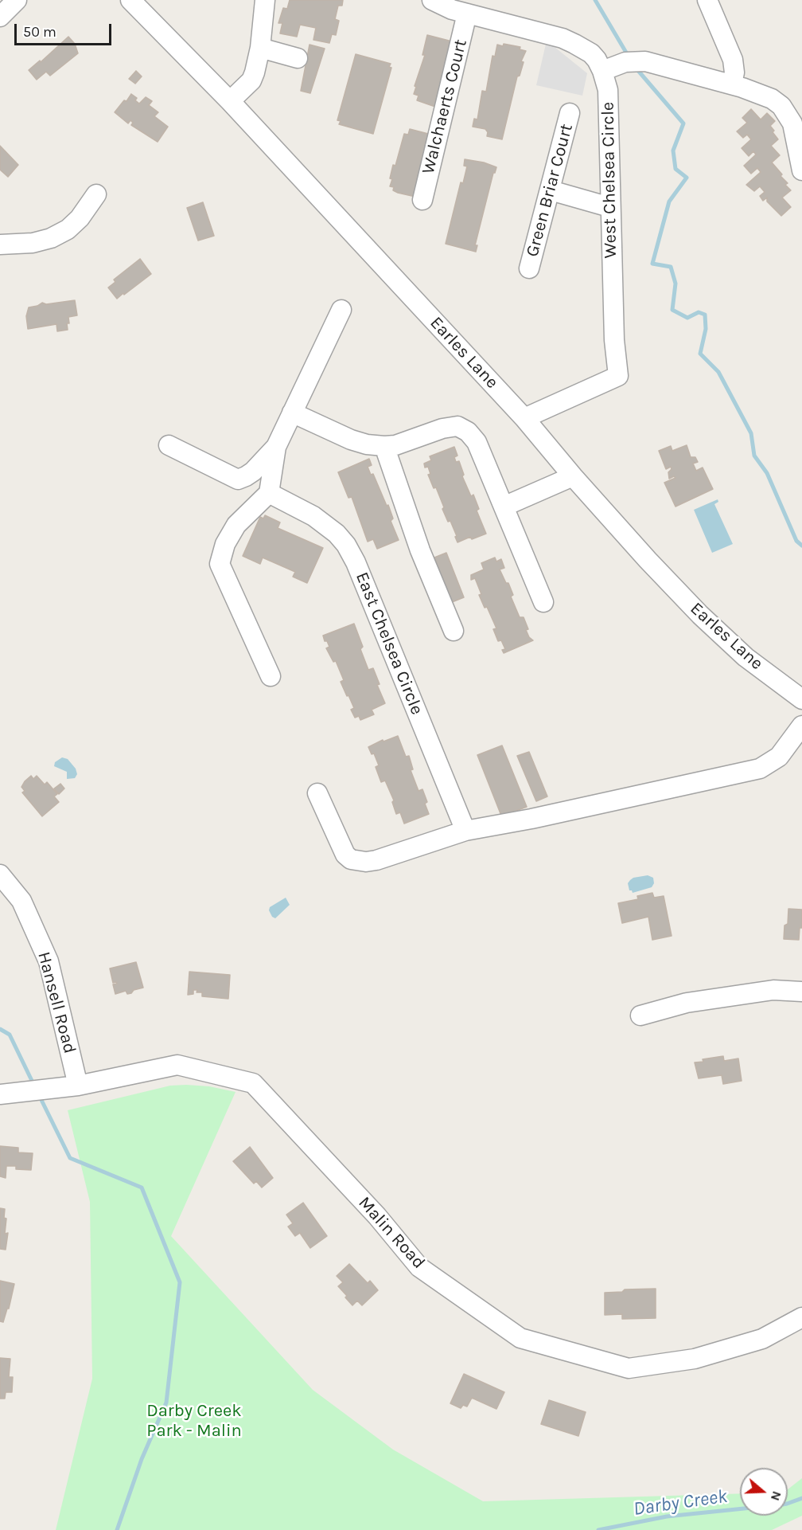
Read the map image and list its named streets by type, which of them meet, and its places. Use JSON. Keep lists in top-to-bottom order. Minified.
{"streets":{"street":["Walchaerts Court","West Chelsea Circle","Green Briar Court","Earles Lane","East Chelsea Circle","Hansell Road","Malin Road"]},"crossings":[["Walchaerts Court","West Chelsea Circle"],["West Chelsea Circle","Earles Lane"],["Hansell Road","Malin Road"]],"water":["Darby Creek"],"parks":["Darby Creek Park - Malin"],"scale_bar":"50 m","north":"right"}
